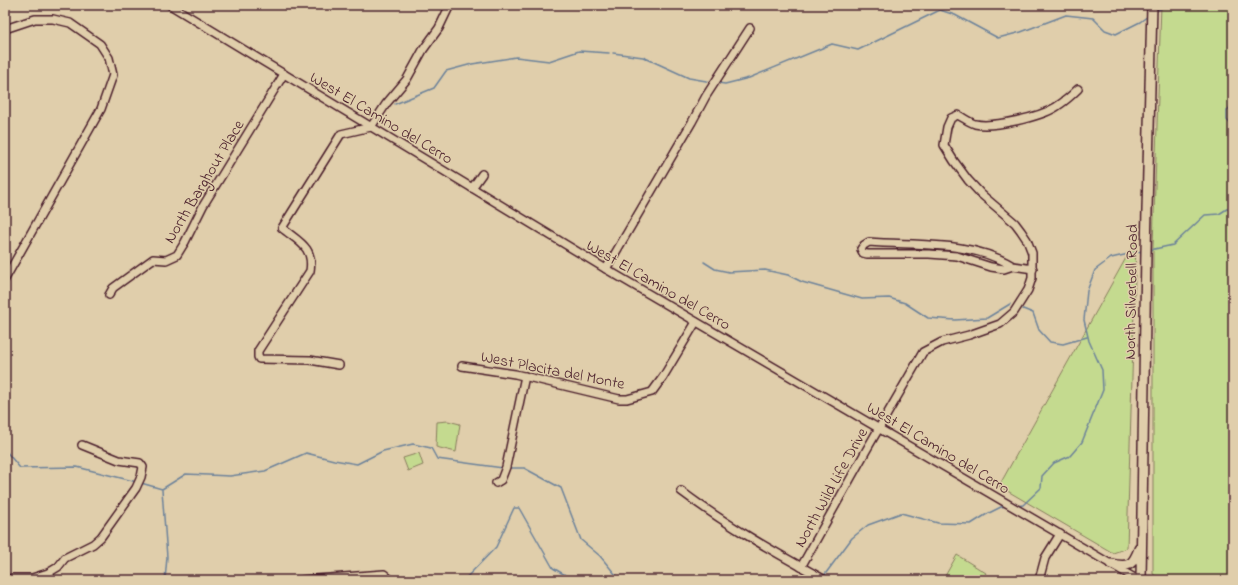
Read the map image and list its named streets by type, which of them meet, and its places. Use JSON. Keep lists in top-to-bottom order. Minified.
{"streets":{"main road":["North Silverbell Road"],"street":["West El Camino del Cerro","North Barghout Place","West Placita del Monte","North Wild Life Drive"]},"crossings":[["West El Camino del Cerro","North Barghout Place"],["West El Camino del Cerro","North Silverbell Road"],["West El Camino del Cerro","West Placita del Monte"],["West El Camino del Cerro","North Wild Life Drive"]]}
